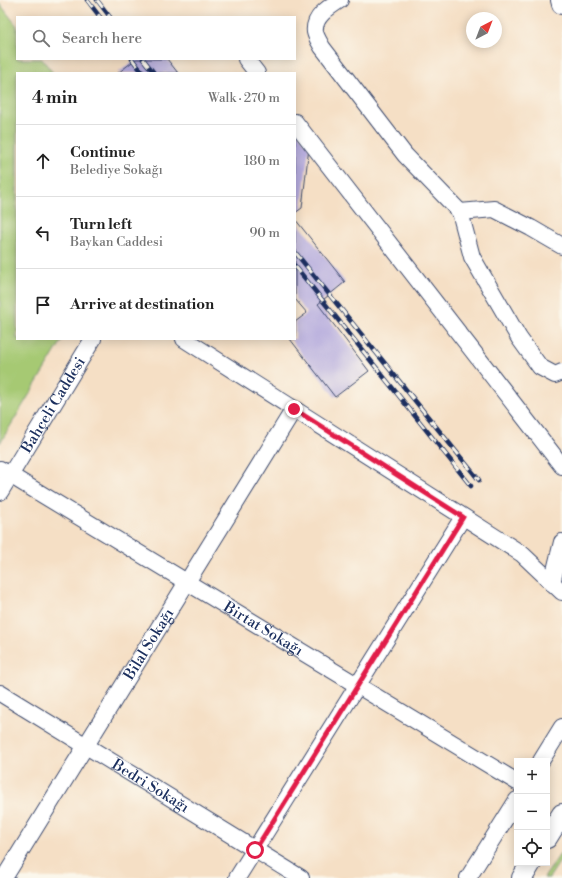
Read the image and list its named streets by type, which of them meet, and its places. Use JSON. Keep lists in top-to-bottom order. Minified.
{"streets":{"street":["Bahçeli Caddesi","Birtat Sokağı","Bilal Sokağı","Bedri Sokağı"]},"crossings":[["Bahçeli Caddesi","Birtat Sokağı"],["Birtat Sokağı","Bilal Sokağı"],["Bilal Sokağı","Bedri Sokağı"]],"north":"top right","page":{"search":"Search here","heading":["4 min","Walk · 270 m"],"list":[["Continue","Belediye Sokağı","180 m"],["Turn left","Baykan Caddesi","90 m"],"Arrive at destination"],"map_buttons":["+","−"]}}
